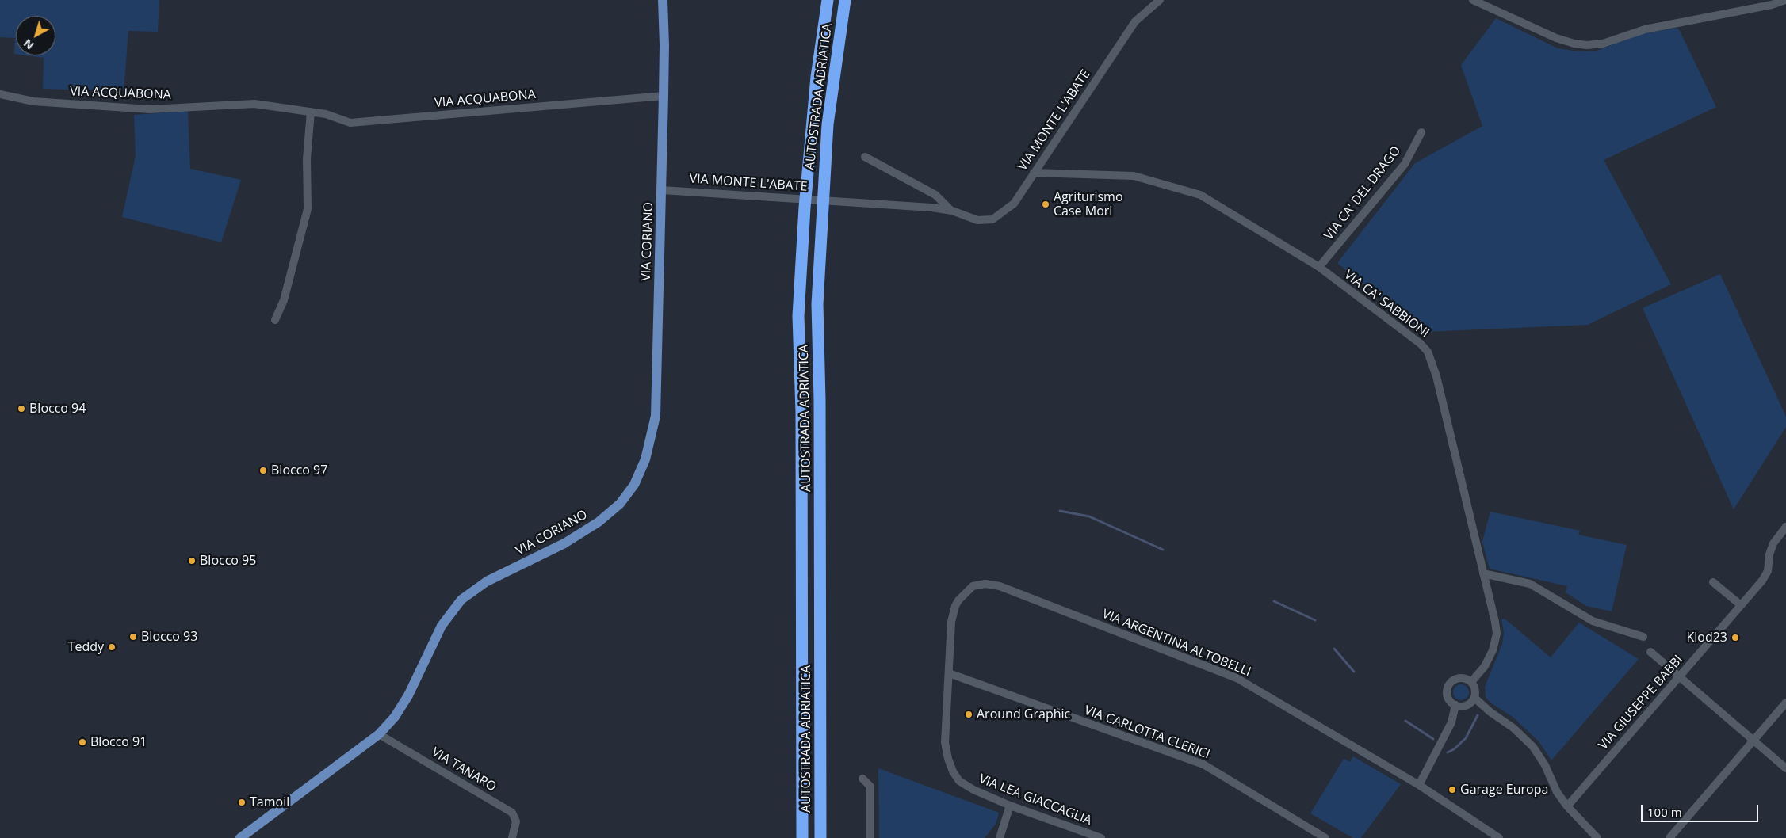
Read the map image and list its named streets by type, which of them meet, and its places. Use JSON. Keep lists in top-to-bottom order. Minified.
{"streets":{"highway":["AUTOSTRADA ADRIATICA"],"main road":["VIA CORIANO"],"street":["VIA ACQUABONA","VIA MONTE L'ABATE","VIA CA' DEL DRAGO","VIA CA' SABBIONI","VIA ARGENTINA ALTOBELLI","VIA GIUSEPPE BABBI","VIA CARLOTTA CLERICI","VIA TANARO","VIA LEA GIACCAGLIA"]},"crossings":[["VIA ACQUABONA","VIA CORIANO"],["VIA MONTE L'ABATE","VIA CORIANO"],["VIA MONTE L'ABATE","VIA CA' SABBIONI"],["VIA CA' DEL DRAGO","VIA CA' SABBIONI"],["VIA CORIANO","VIA TANARO"],["VIA ARGENTINA ALTOBELLI","VIA LEA GIACCAGLIA"],["VIA CARLOTTA CLERICI","VIA LEA GIACCAGLIA"]],"places":["Agriturismo Case Mori","Blocco 94","Blocco 97","Blocco 95","Blocco 93","Klod23","Teddy","Around Graphic","Blocco 91","Garage Europa","Tamoil"],"scale_bar":"100 m","north":"bottom left"}
